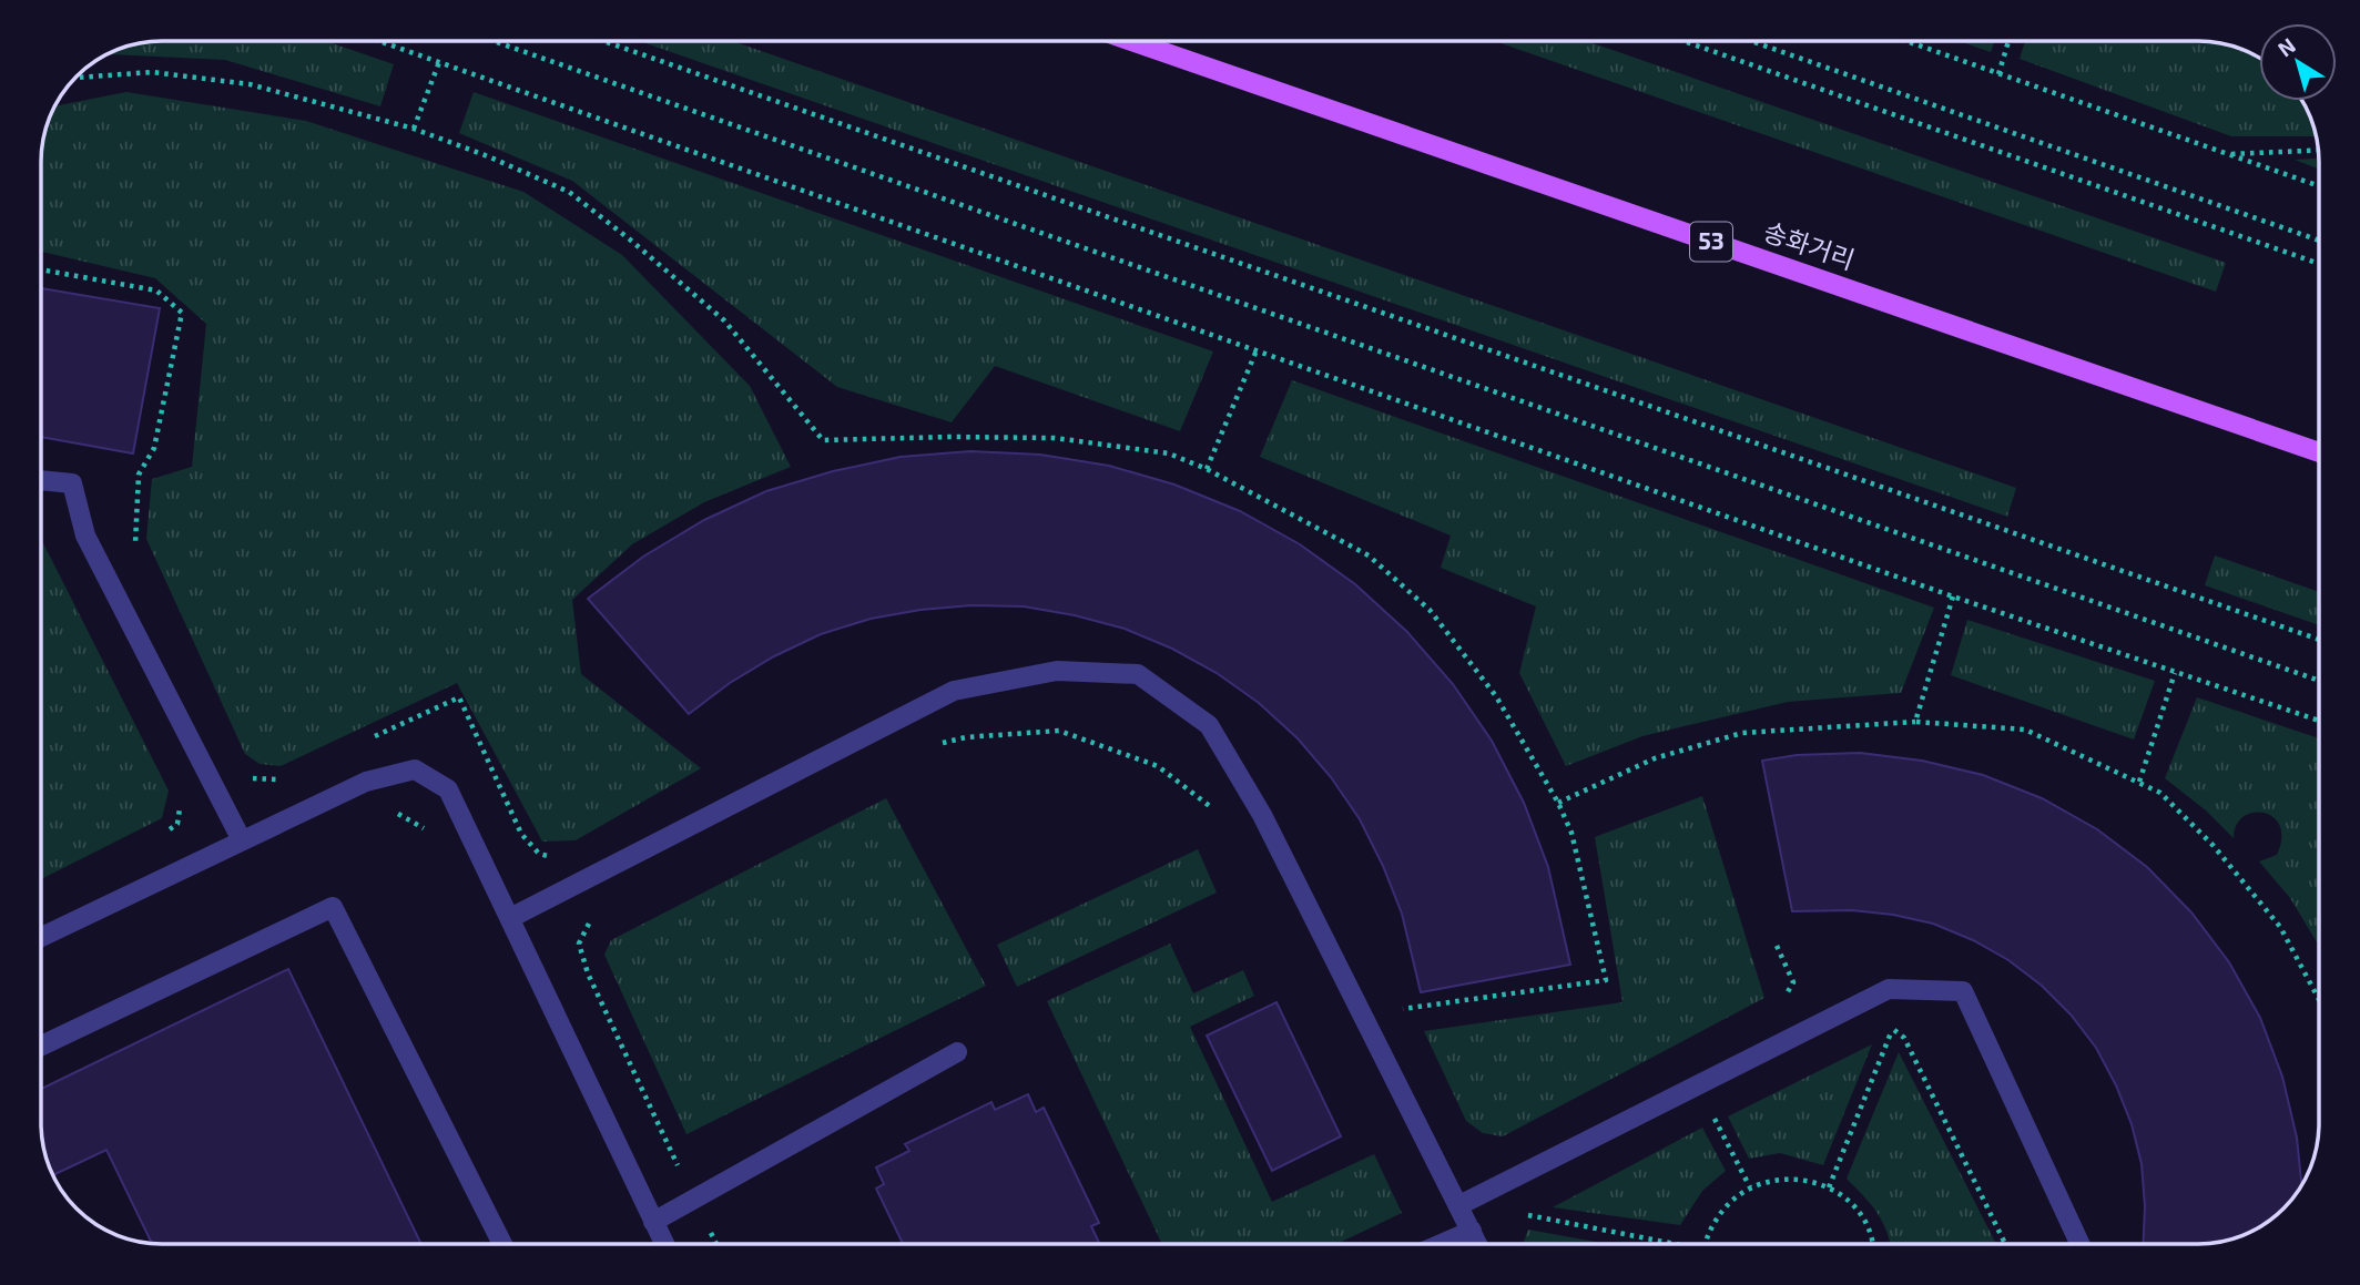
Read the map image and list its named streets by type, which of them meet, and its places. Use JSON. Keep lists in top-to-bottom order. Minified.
{"streets":{"main road":["53","송화거리"]},"north":"top left"}
